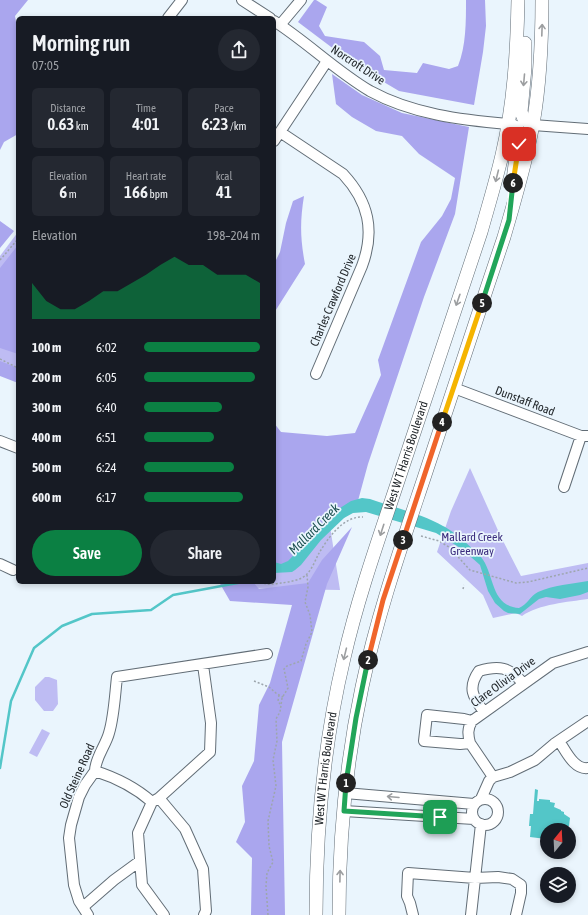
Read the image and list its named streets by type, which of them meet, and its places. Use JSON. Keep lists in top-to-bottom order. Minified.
{"streets":{"main road":["West W T Harris Boulevard"],"street":["Norcroft Drive","Charles Crawford Drive","Dunstaff Road","Clare Olivia Drive","Old Steine Road"]},"crossings":[["Norcroft Drive","West W T Harris Boulevard"],["Dunstaff Road","West W T Harris Boulevard"]],"water":["Mallard Creek"],"parks":["Mallard Creek Greenway"],"north":"top","page":{"heading":["Morning run","07:05"],"stats":[["Distance","0.63 km"],["Time","4:01"],["Pace","6:23 /km"],["Elevation","6 m"],["Heart rate","166 bpm"],["kcal","41"]],"pins":["6","5","4","3","2","1"],"chart":["Elevation","198–204 m"],"list":[{"name":"100 m","note":"6:02"},{"name":"200 m","note":"6:05"},{"name":"300 m","note":"6:40"},{"name":"400 m","note":"6:51"},{"name":"500 m","note":"6:24"},{"name":"600 m","note":"6:17"}],"buttons":["Save","Share"]}}
